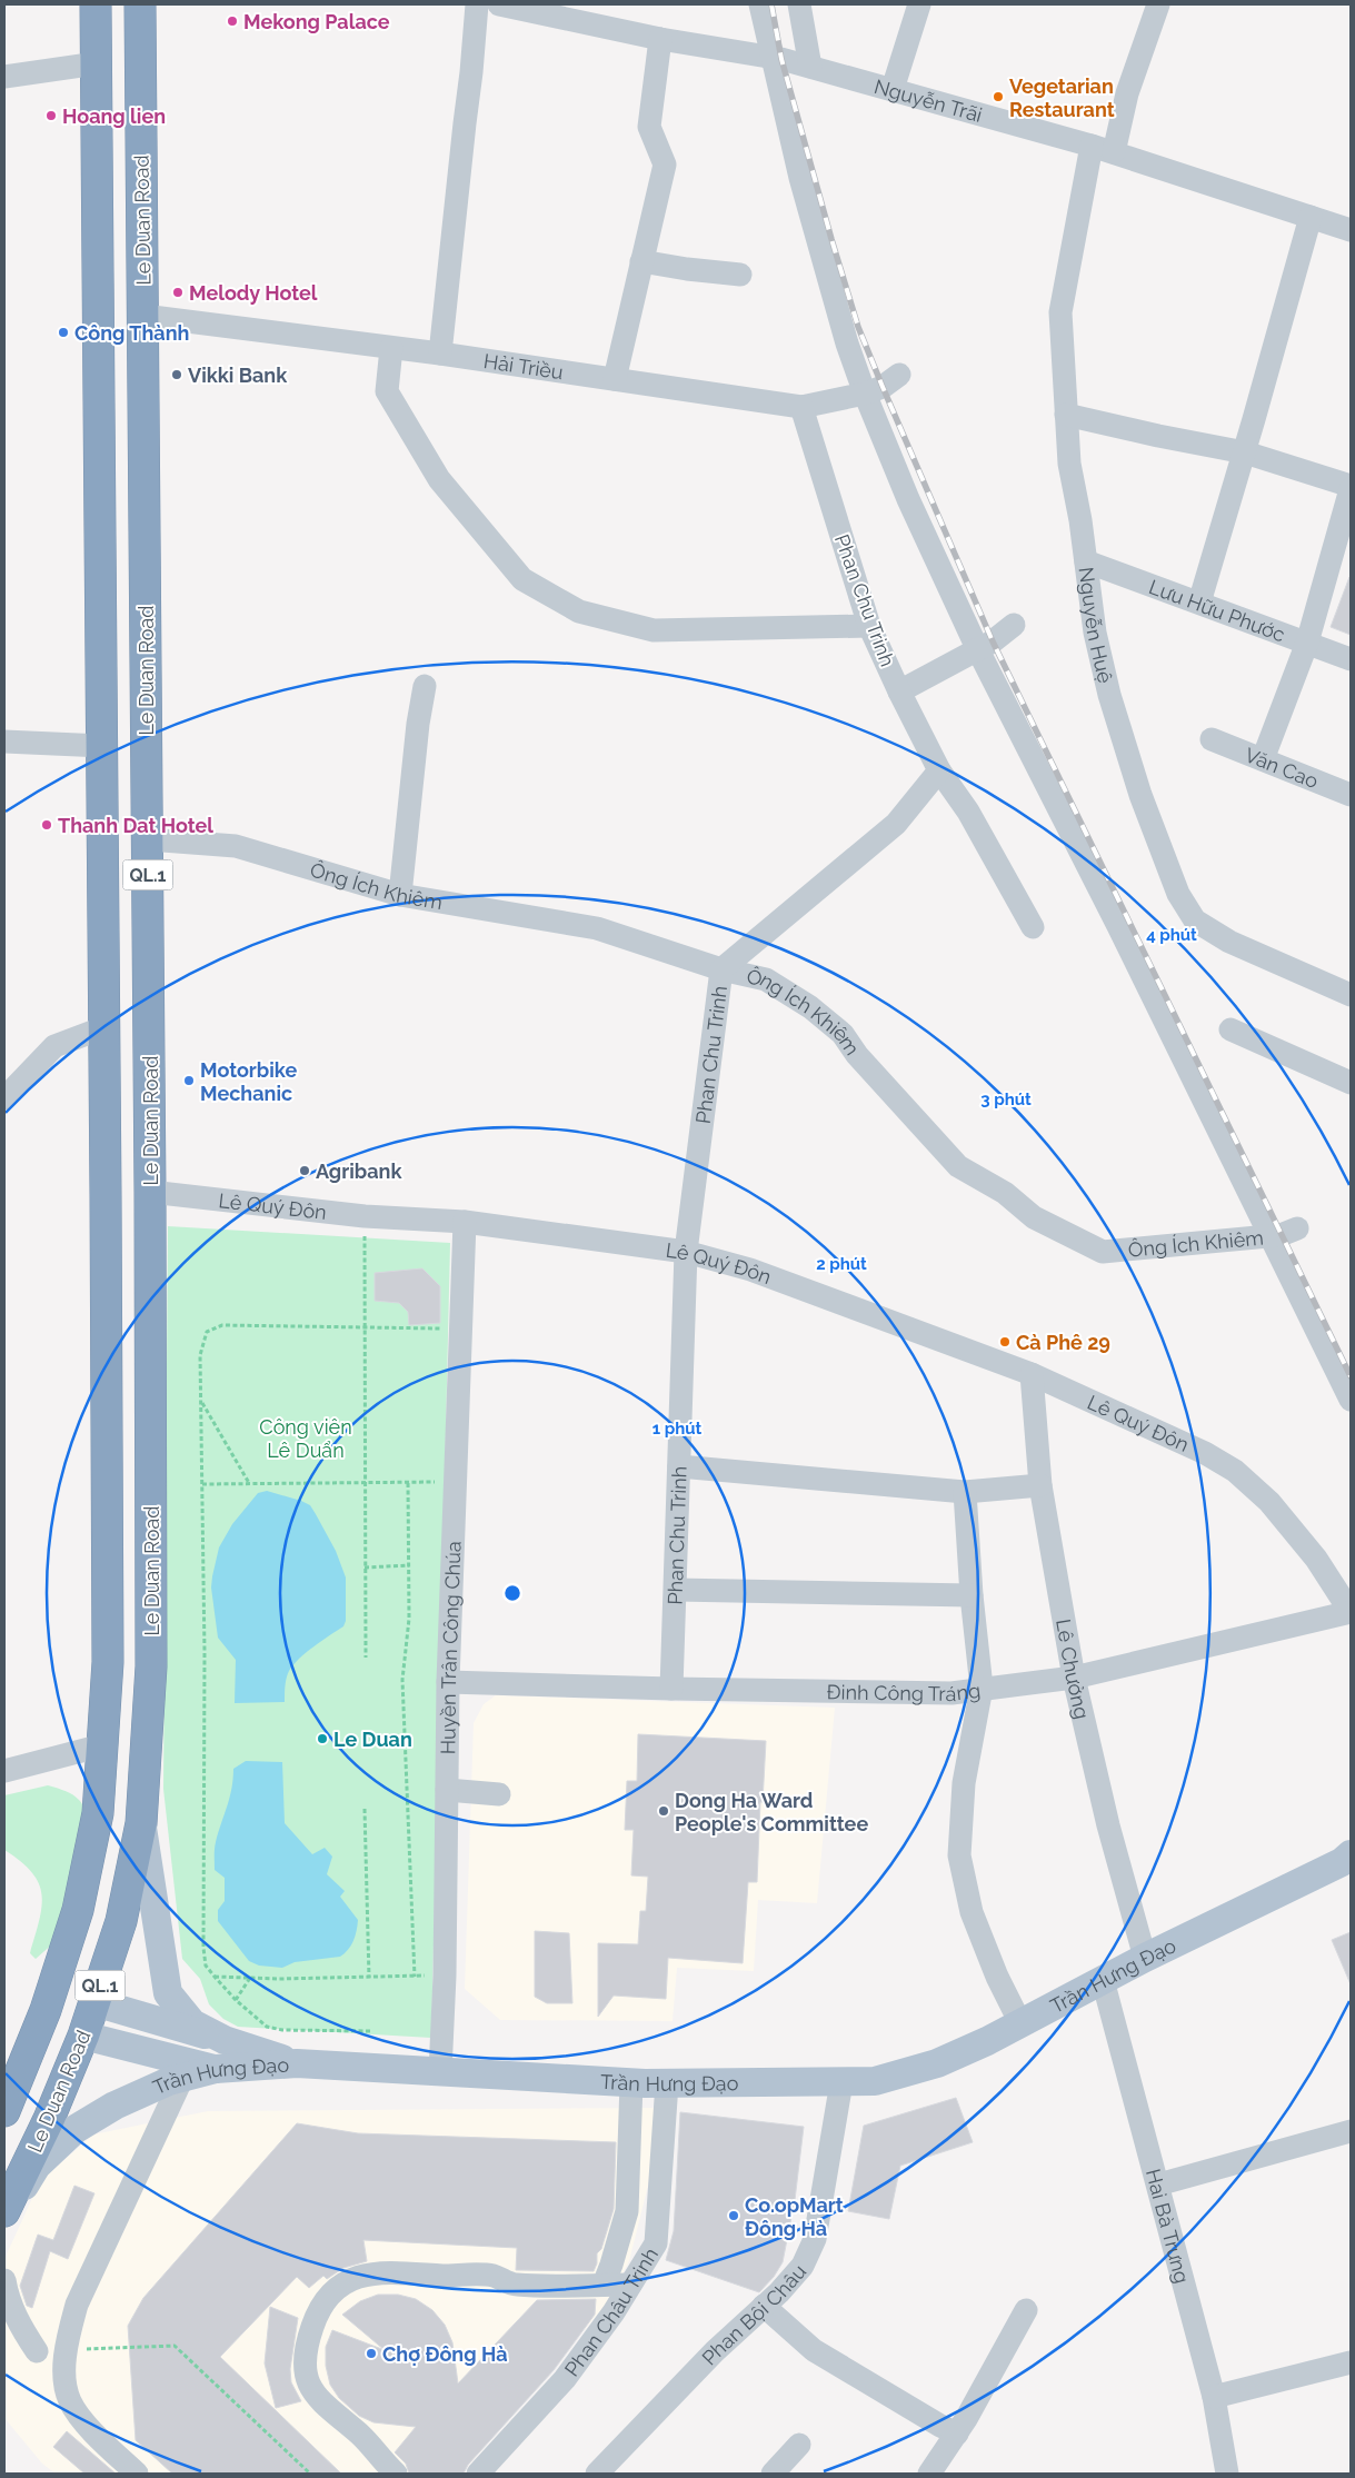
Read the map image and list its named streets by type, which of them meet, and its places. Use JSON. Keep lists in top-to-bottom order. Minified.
{"streets":{"highway":["Le Duan Road","QL.1"],"main road":["Trần Hưng Đạo"],"street":["Nguyễn Trãi","Hải Triều","Phan Chu Trinh","Lưu Hữu Phước","Nguyễn Huệ","Văn Cao","Ông Ích Khiêm","Lê Quý Đôn","Huyền Trân Công Chúa","Lê Chưởng","Đinh Công Tráng","Hai Bà Trưng","Phan Châu Trinh","Phan Bội Châu"]},"crossings":[["Nguyễn Trãi","Nguyễn Huệ"],["Le Duan Road","Hải Triều"],["Le Duan Road","Ông Ích Khiêm"],["Le Duan Road","Lê Quý Đôn"],["Hải Triều","Phan Chu Trinh"],["Phan Chu Trinh","Ông Ích Khiêm"],["Phan Chu Trinh","Lê Quý Đôn"],["Phan Chu Trinh","Đinh Công Tráng"],["Lưu Hữu Phước","Nguyễn Huệ"],["Lê Quý Đôn","Huyền Trân Công Chúa"],["Lê Quý Đôn","Lê Chưởng"],["Lê Quý Đôn","Đinh Công Tráng"],["Huyền Trân Công Chúa","Đinh Công Tráng"],["Huyền Trân Công Chúa","Trần Hưng Đạo"],["Lê Chưởng","Đinh Công Tráng"],["Lê Chưởng","Trần Hưng Đạo"],["Trần Hưng Đạo","Hai Bà Trưng"],["Trần Hưng Đạo","Phan Châu Trinh"],["Trần Hưng Đạo","Phan Bội Châu"]],"parks":["Công viên Lê Duẩn"],"places":["Mekong Palace","Vegetarian Restaurant","Hoang lien","Melody Hotel","Công Thành","Vikki Bank","Thanh Dat Hotel","Motorbike Mechanic","Agribank","Cà Phê 29","Le Duan","Dong Ha Ward People's Committee","Co.opMart Đông Hà","Chợ Đông Hà"],"rings":["4 phút","3 phút","2 phút","1 phút"]}
